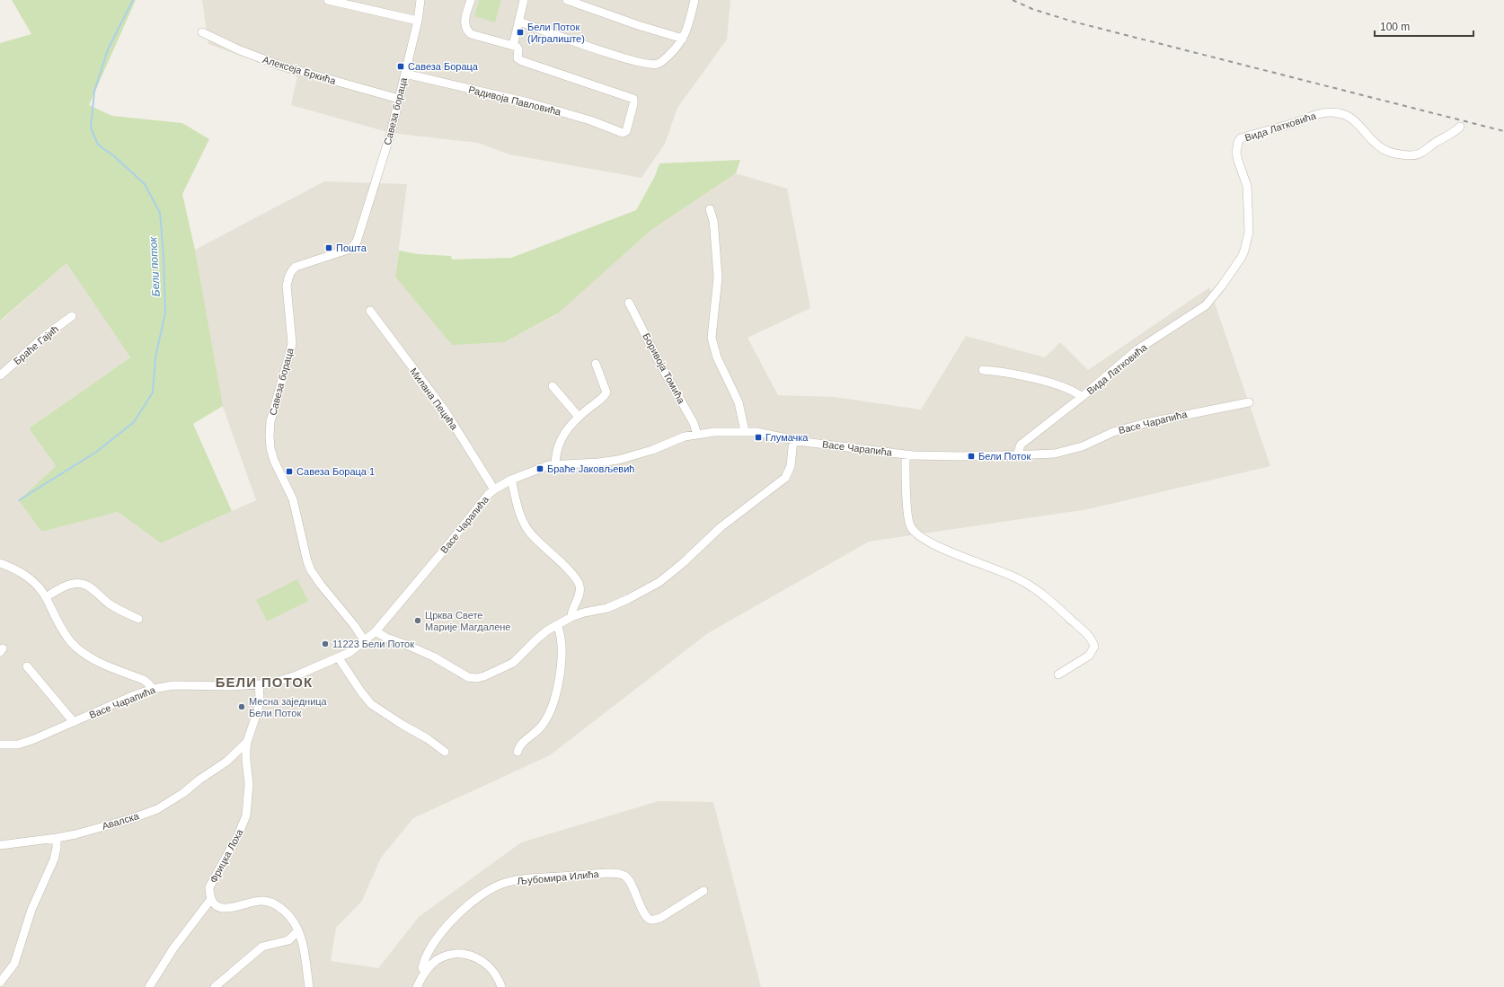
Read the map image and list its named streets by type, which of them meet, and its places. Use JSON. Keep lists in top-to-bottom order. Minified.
{"streets":{"street":["Алексеја Бркића","Радивоја Павловића","Савеза бораца","Вида Латковића","Браће Гајић","Боривоја Томића","Милана Пецића","Васе Чарапића","Авалска","Фрицка Лоха","Љубомира Илића"]},"crossings":[["Алексеја Бркића","Савеза бораца"],["Радивоја Павловића","Савеза бораца"],["Савеза бораца","Васе Чарапића"],["Вида Латковића","Васе Чарапића"],["Боривоја Томића","Васе Чарапића"],["Милана Пецића","Васе Чарапића"],["Васе Чарапића","Авалска"],["Авалска","Фрицка Лоха"]],"districts":["БЕЛИ ПОТОК"],"water":["Бели поток"],"places":{"transit":["Бели Поток (Игралиште)","Савеза Бораца","Пошта","Глумачка","Бели Поток","Браће Јаковљевић","Савеза Бораца 1"],"other":["Црква Свете Марије Магдалене","11223 Бели Поток","Месна заједница Бели Поток"]},"scale_bar":"100 m"}
